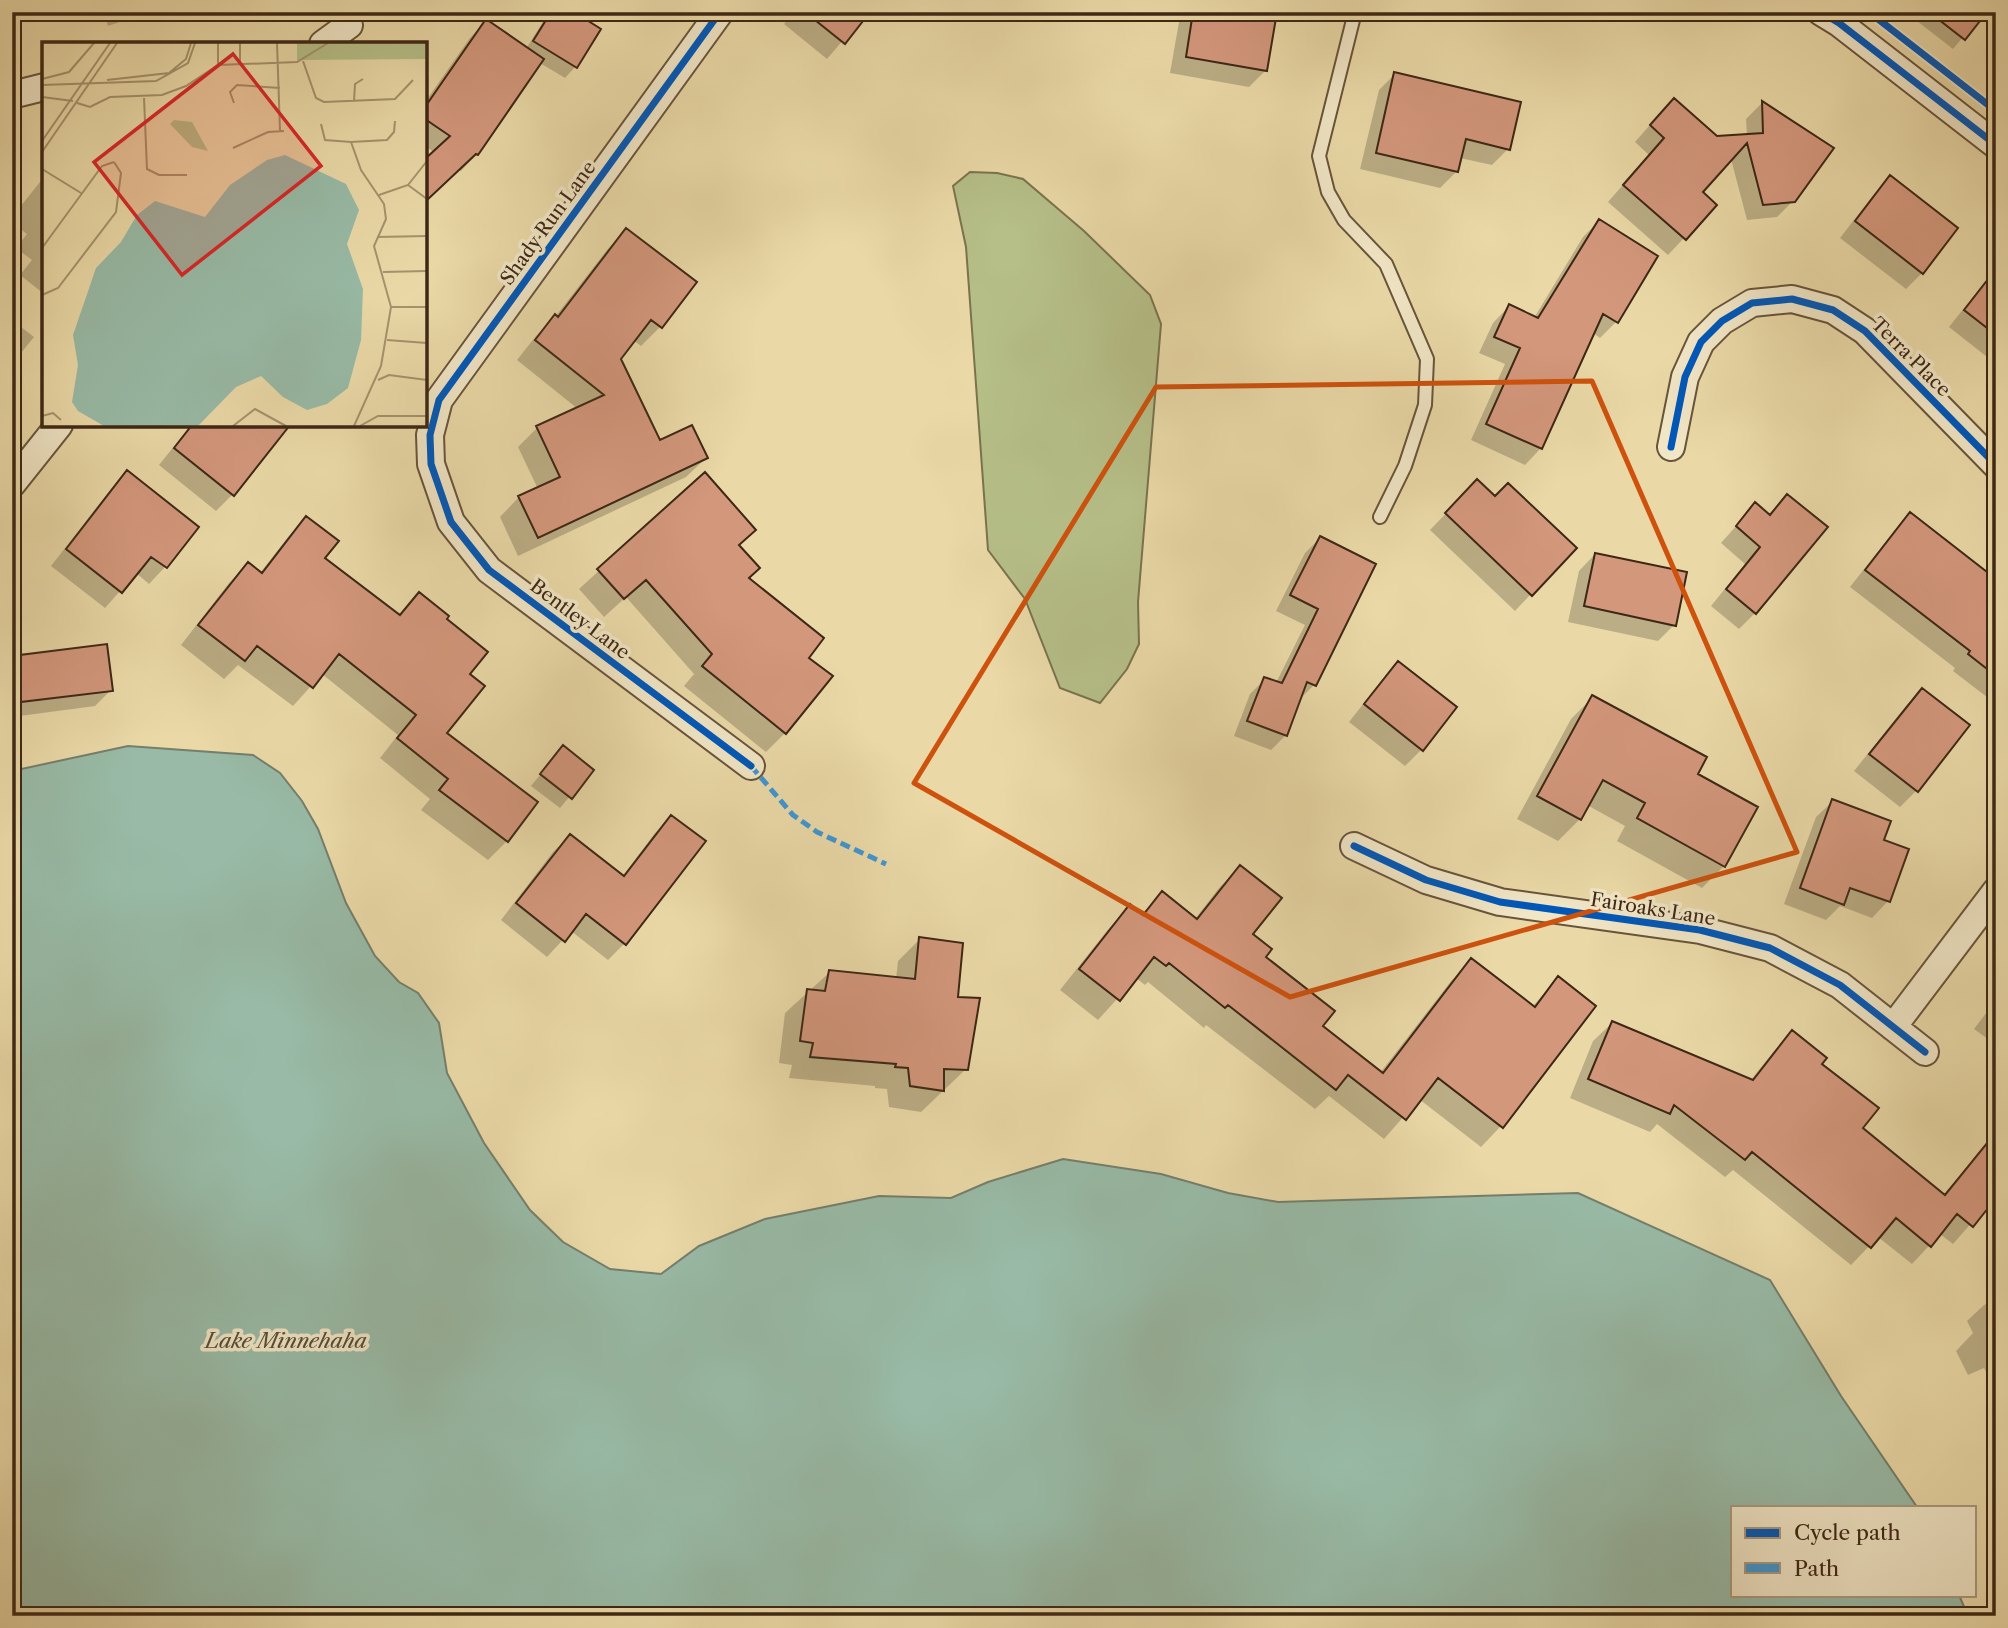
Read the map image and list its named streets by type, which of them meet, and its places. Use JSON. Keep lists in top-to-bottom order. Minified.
{"streets":{"street":["Shady Run Lane","Terra Place","Bentley Lane","Fairoaks Lane"]},"crossings":[["Shady Run Lane","Bentley Lane"]],"water":["Lake Minnehaha"],"legend":["Cycle path","Path"]}
